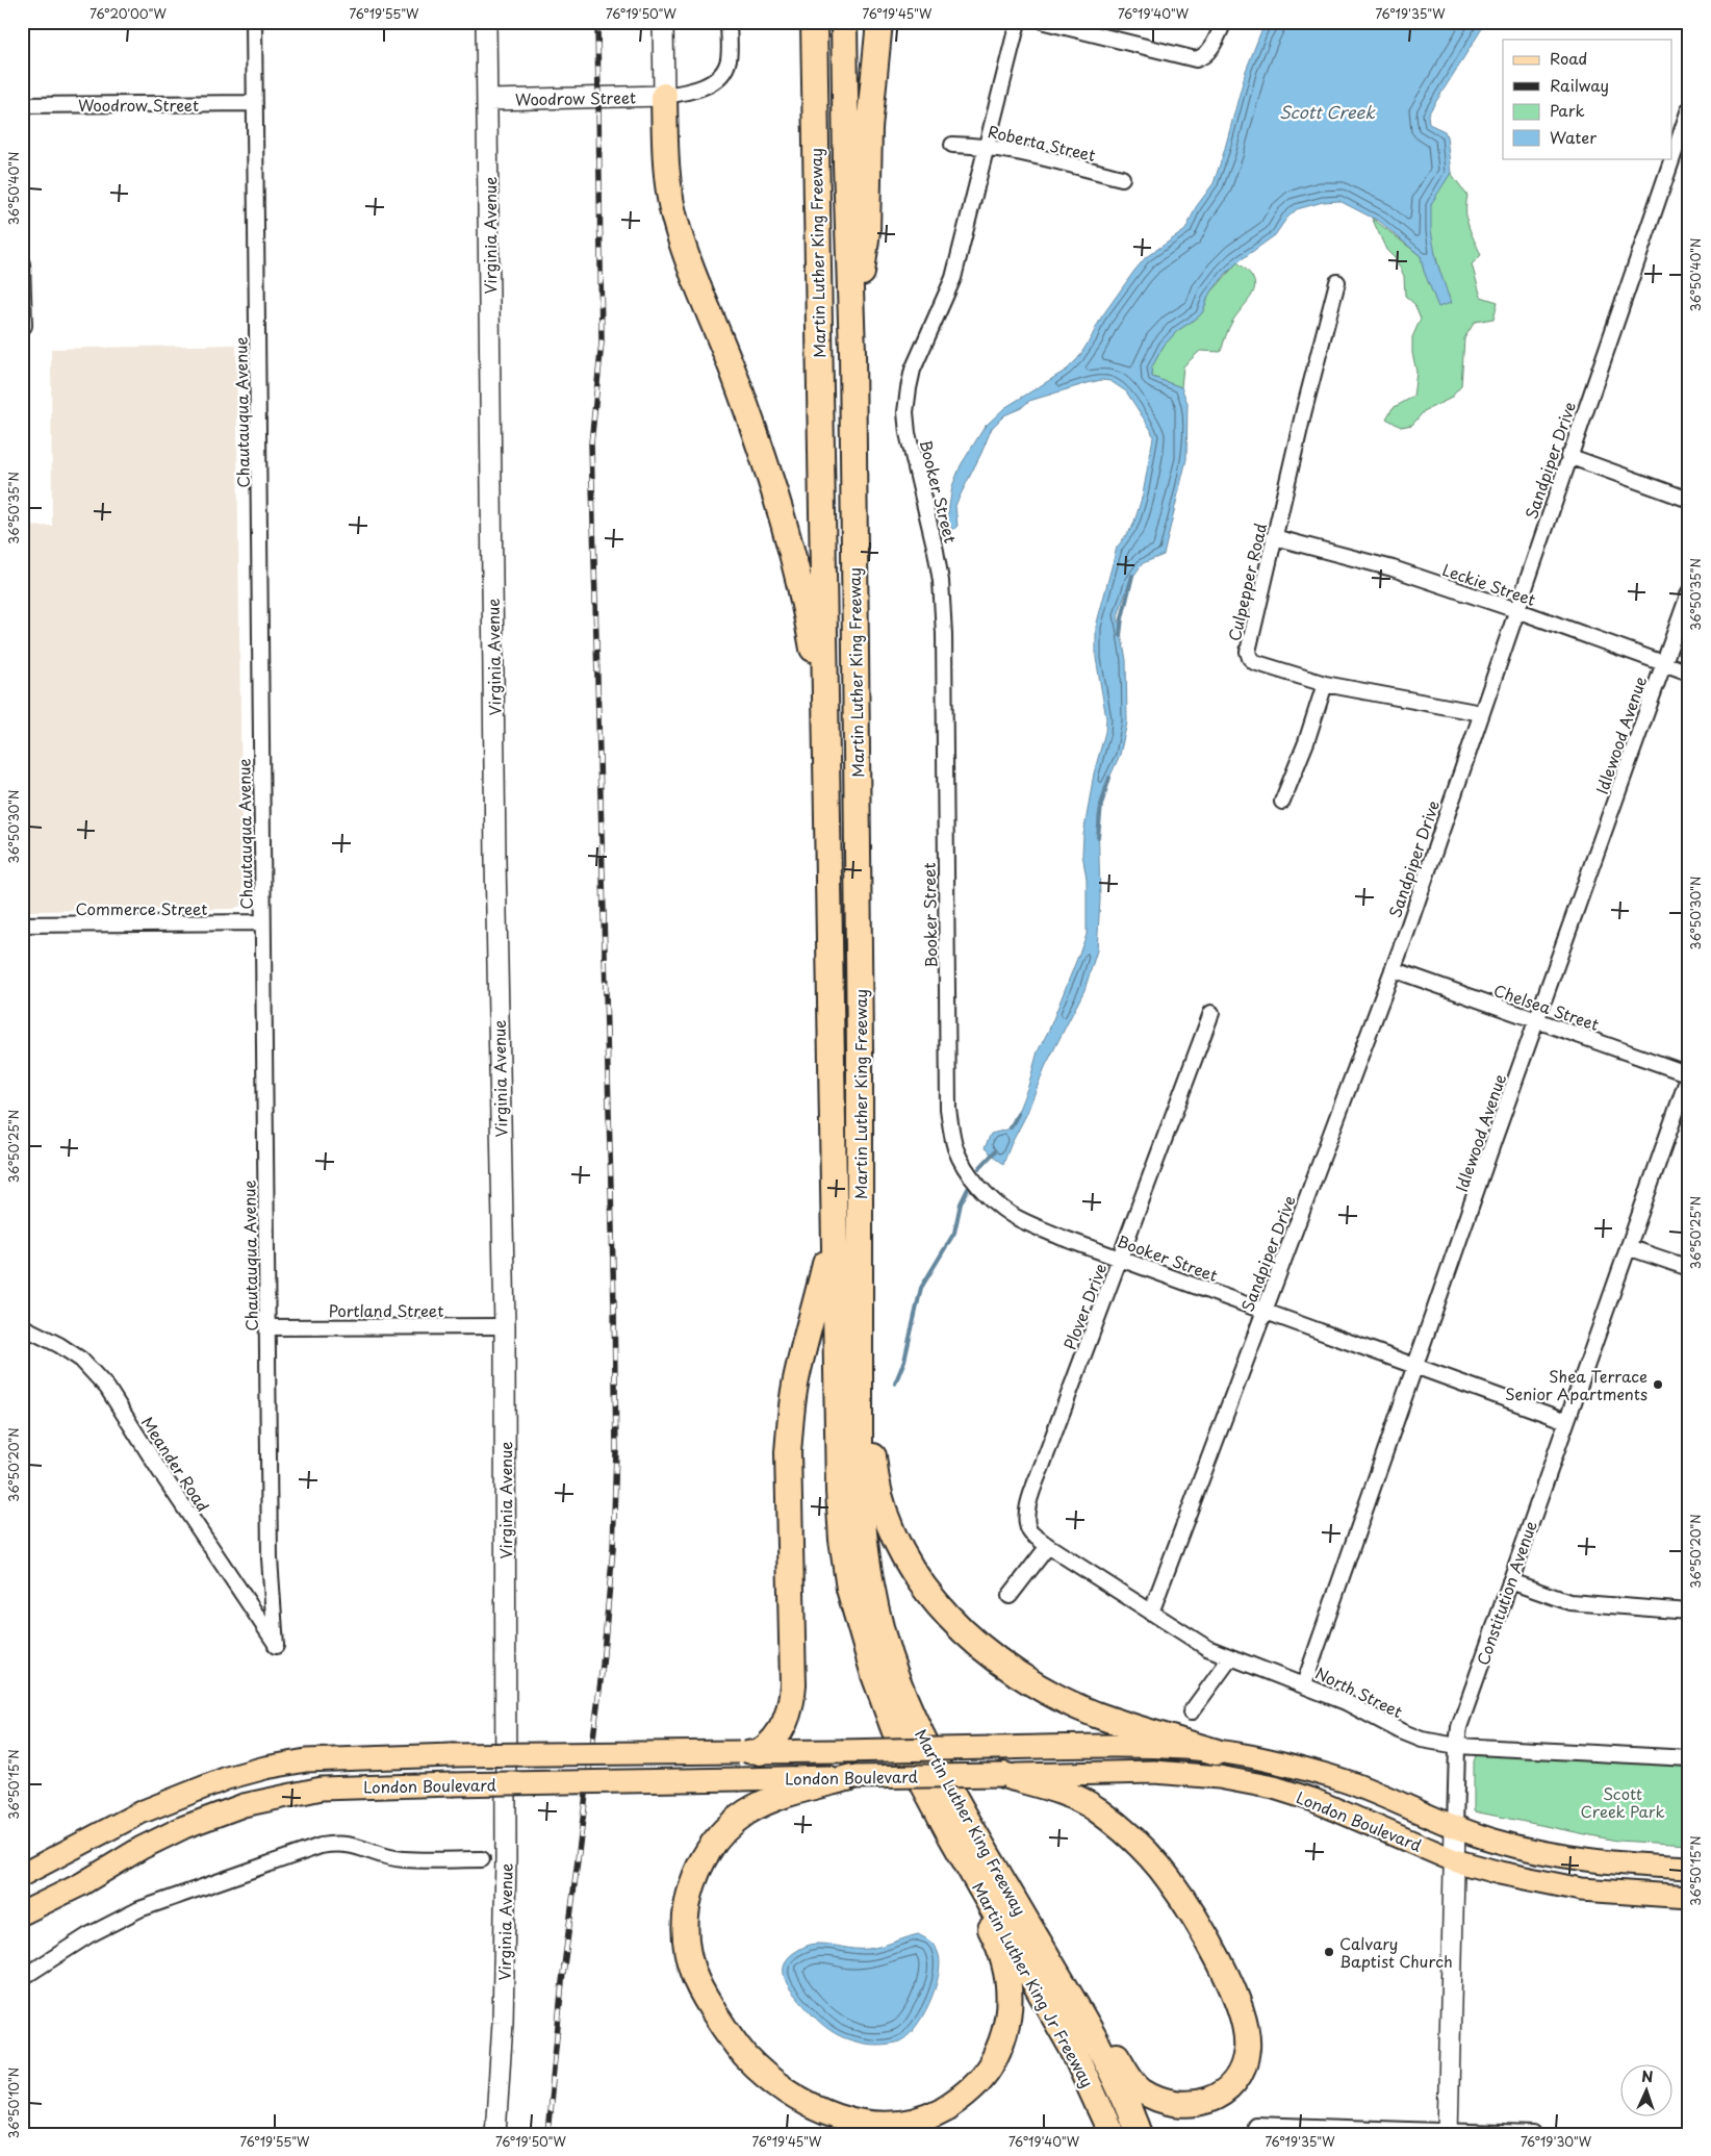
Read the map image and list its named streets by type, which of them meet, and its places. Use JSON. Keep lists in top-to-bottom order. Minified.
{"streets":{"highway":["Martin Luther King Freeway","Martin Luther King Jr Freeway"],"main road":["London Boulevard"],"street":["Woodrow Street","Roberta Street","Virginia Avenue","Chautauqua Avenue","Sandpiper Drive","Booker Street","Culpepper Road","Leckie Street","Idlewood Avenue","Commerce Street","Chelsea Street","Plover Drive","Portland Street","Meander Road","Constitution Avenue","North Street"]},"crossings":[["Woodrow Street","Virginia Avenue"],["Woodrow Street","Chautauqua Avenue"],["Roberta Street","Booker Street"],["Virginia Avenue","Portland Street"],["Martin Luther King Freeway","Martin Luther King Jr Freeway"],["Chautauqua Avenue","Commerce Street"],["Chautauqua Avenue","Portland Street"],["Chautauqua Avenue","Meander Road"],["Sandpiper Drive","Booker Street"],["Sandpiper Drive","Culpepper Road"],["Sandpiper Drive","Leckie Street"],["Sandpiper Drive","Chelsea Street"],["Sandpiper Drive","North Street"],["Booker Street","Idlewood Avenue"],["Booker Street","Plover Drive"],["Booker Street","Constitution Avenue"],["Culpepper Road","Leckie Street"],["Leckie Street","Idlewood Avenue"],["Idlewood Avenue","Chelsea Street"],["Idlewood Avenue","North Street"],["Chelsea Street","Constitution Avenue"],["Plover Drive","North Street"],["Constitution Avenue","North Street"],["Constitution Avenue","London Boulevard"]],"water":["Scott Creek"],"parks":["Scott Creek Park"],"places":["Shea Terrace Senior Apartments","Calvary Baptist Church"],"legend":["Road","Railway","Park","Water"],"north":"top","coordinates":["76°20'00\"W","76°19'55\"W","76°19'50\"W","76°19'45\"W","76°19'40\"W","76°19'35\"W","36°50'40\"N","36°50'35\"N","36°50'30\"N","36°50'25\"N","36°50'20\"N","36°50'15\"N","36°50'10\"N","76°19'30\"W"]}
